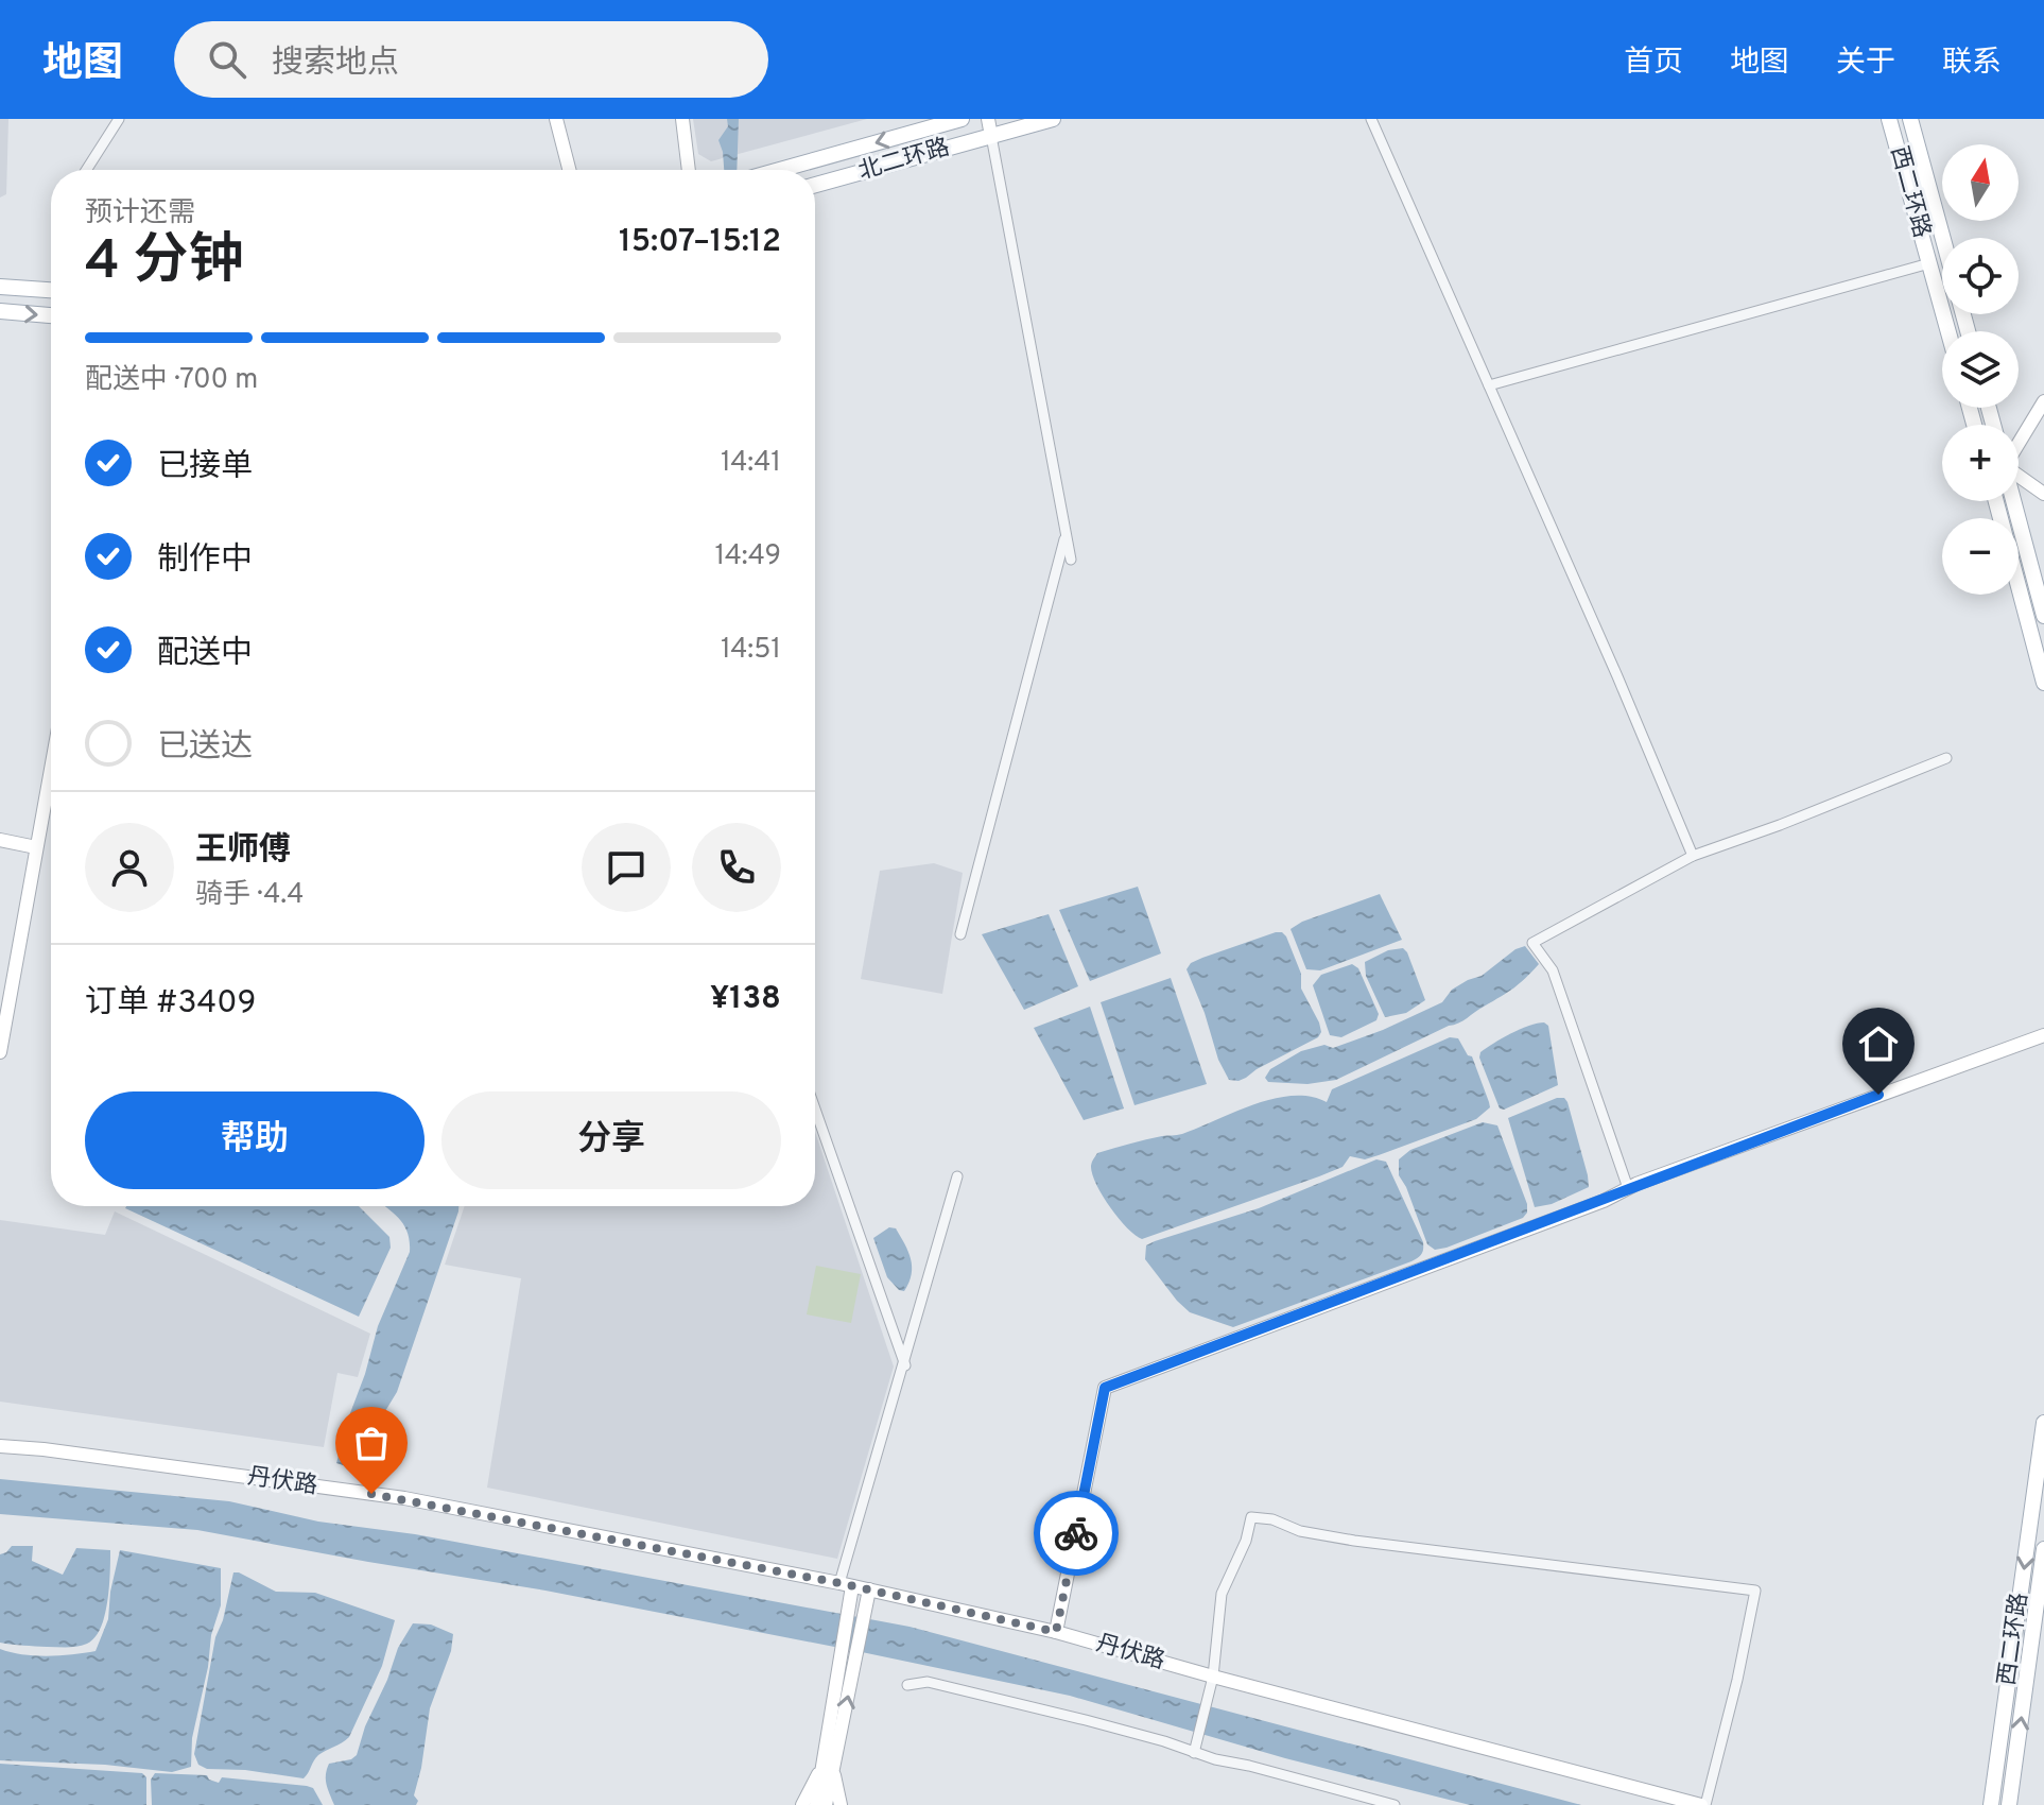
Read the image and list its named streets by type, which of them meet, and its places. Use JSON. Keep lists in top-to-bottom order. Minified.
{"streets":{"main road":["北二环路","西二环路","丹伏路"]},"north":"top","page":{"header":"地图","search":"搜索地点","nav":["首页","地图","关于","联系"],"map_buttons":["+","−"],"heading":["4 分钟","预计还需","15:07–15:12"],"panel":["王师傅","骑手 · 4.4","订单 #3409","¥138"],"bar":"配送中 · 700 m","list":[["已接单","14:41"],["制作中","14:49"],["配送中","14:51"],"已送达"],"buttons":["帮助","分享"]}}
